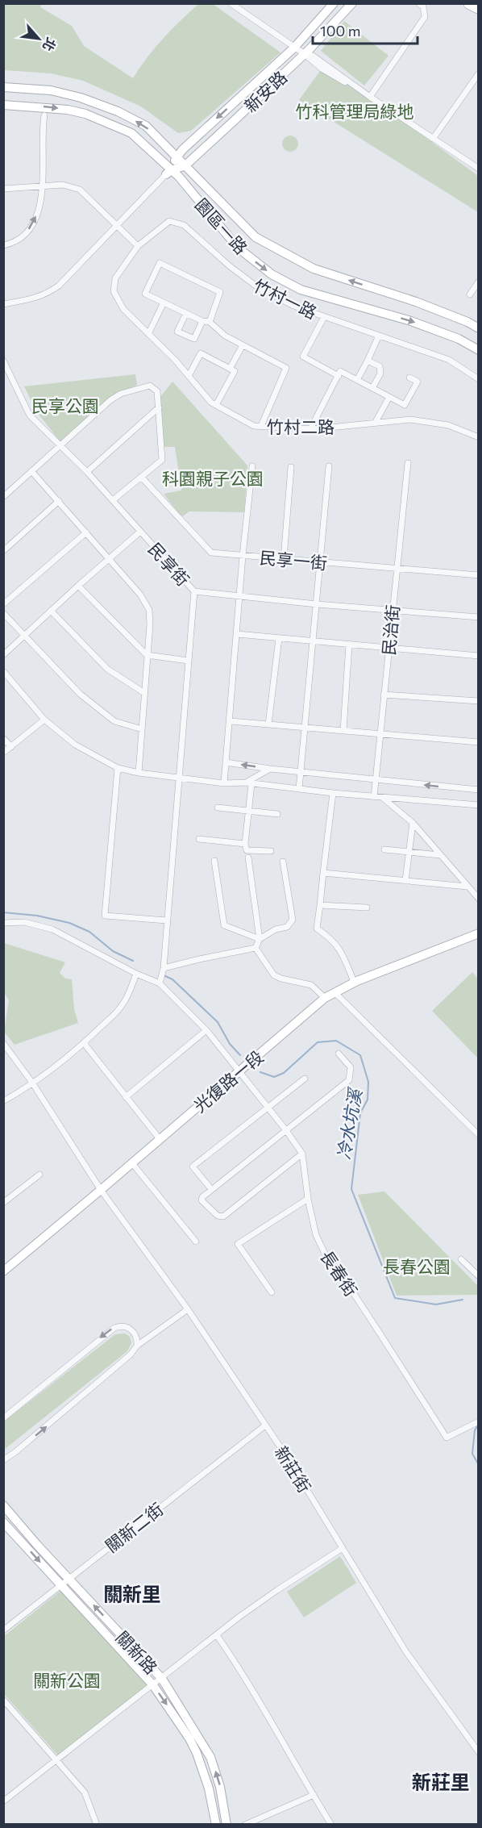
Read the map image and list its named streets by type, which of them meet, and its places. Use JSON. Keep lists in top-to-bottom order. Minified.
{"streets":{"street":["新安路","園區一路","竹村一路","竹村二路","民享一街","民享街","民治街","光復路一段","長春街","新莊街","關新二街","關新路"]},"crossings":[["新安路","園區一路"],["竹村一路","竹村二路"],["民享一街","民治街"],["民享街","民治街"],["光復路一段","長春街"],["光復路一段","新莊街"],["新莊街","關新二街"],["關新二街","關新路"]],"districts":["關新里","新莊里"],"water":["冷水坑溪"],"parks":["竹科管理局綠地","民享公園","科園親子公園","長春公園","關新公園"],"scale_bar":"100 m","north":"bottom right"}
